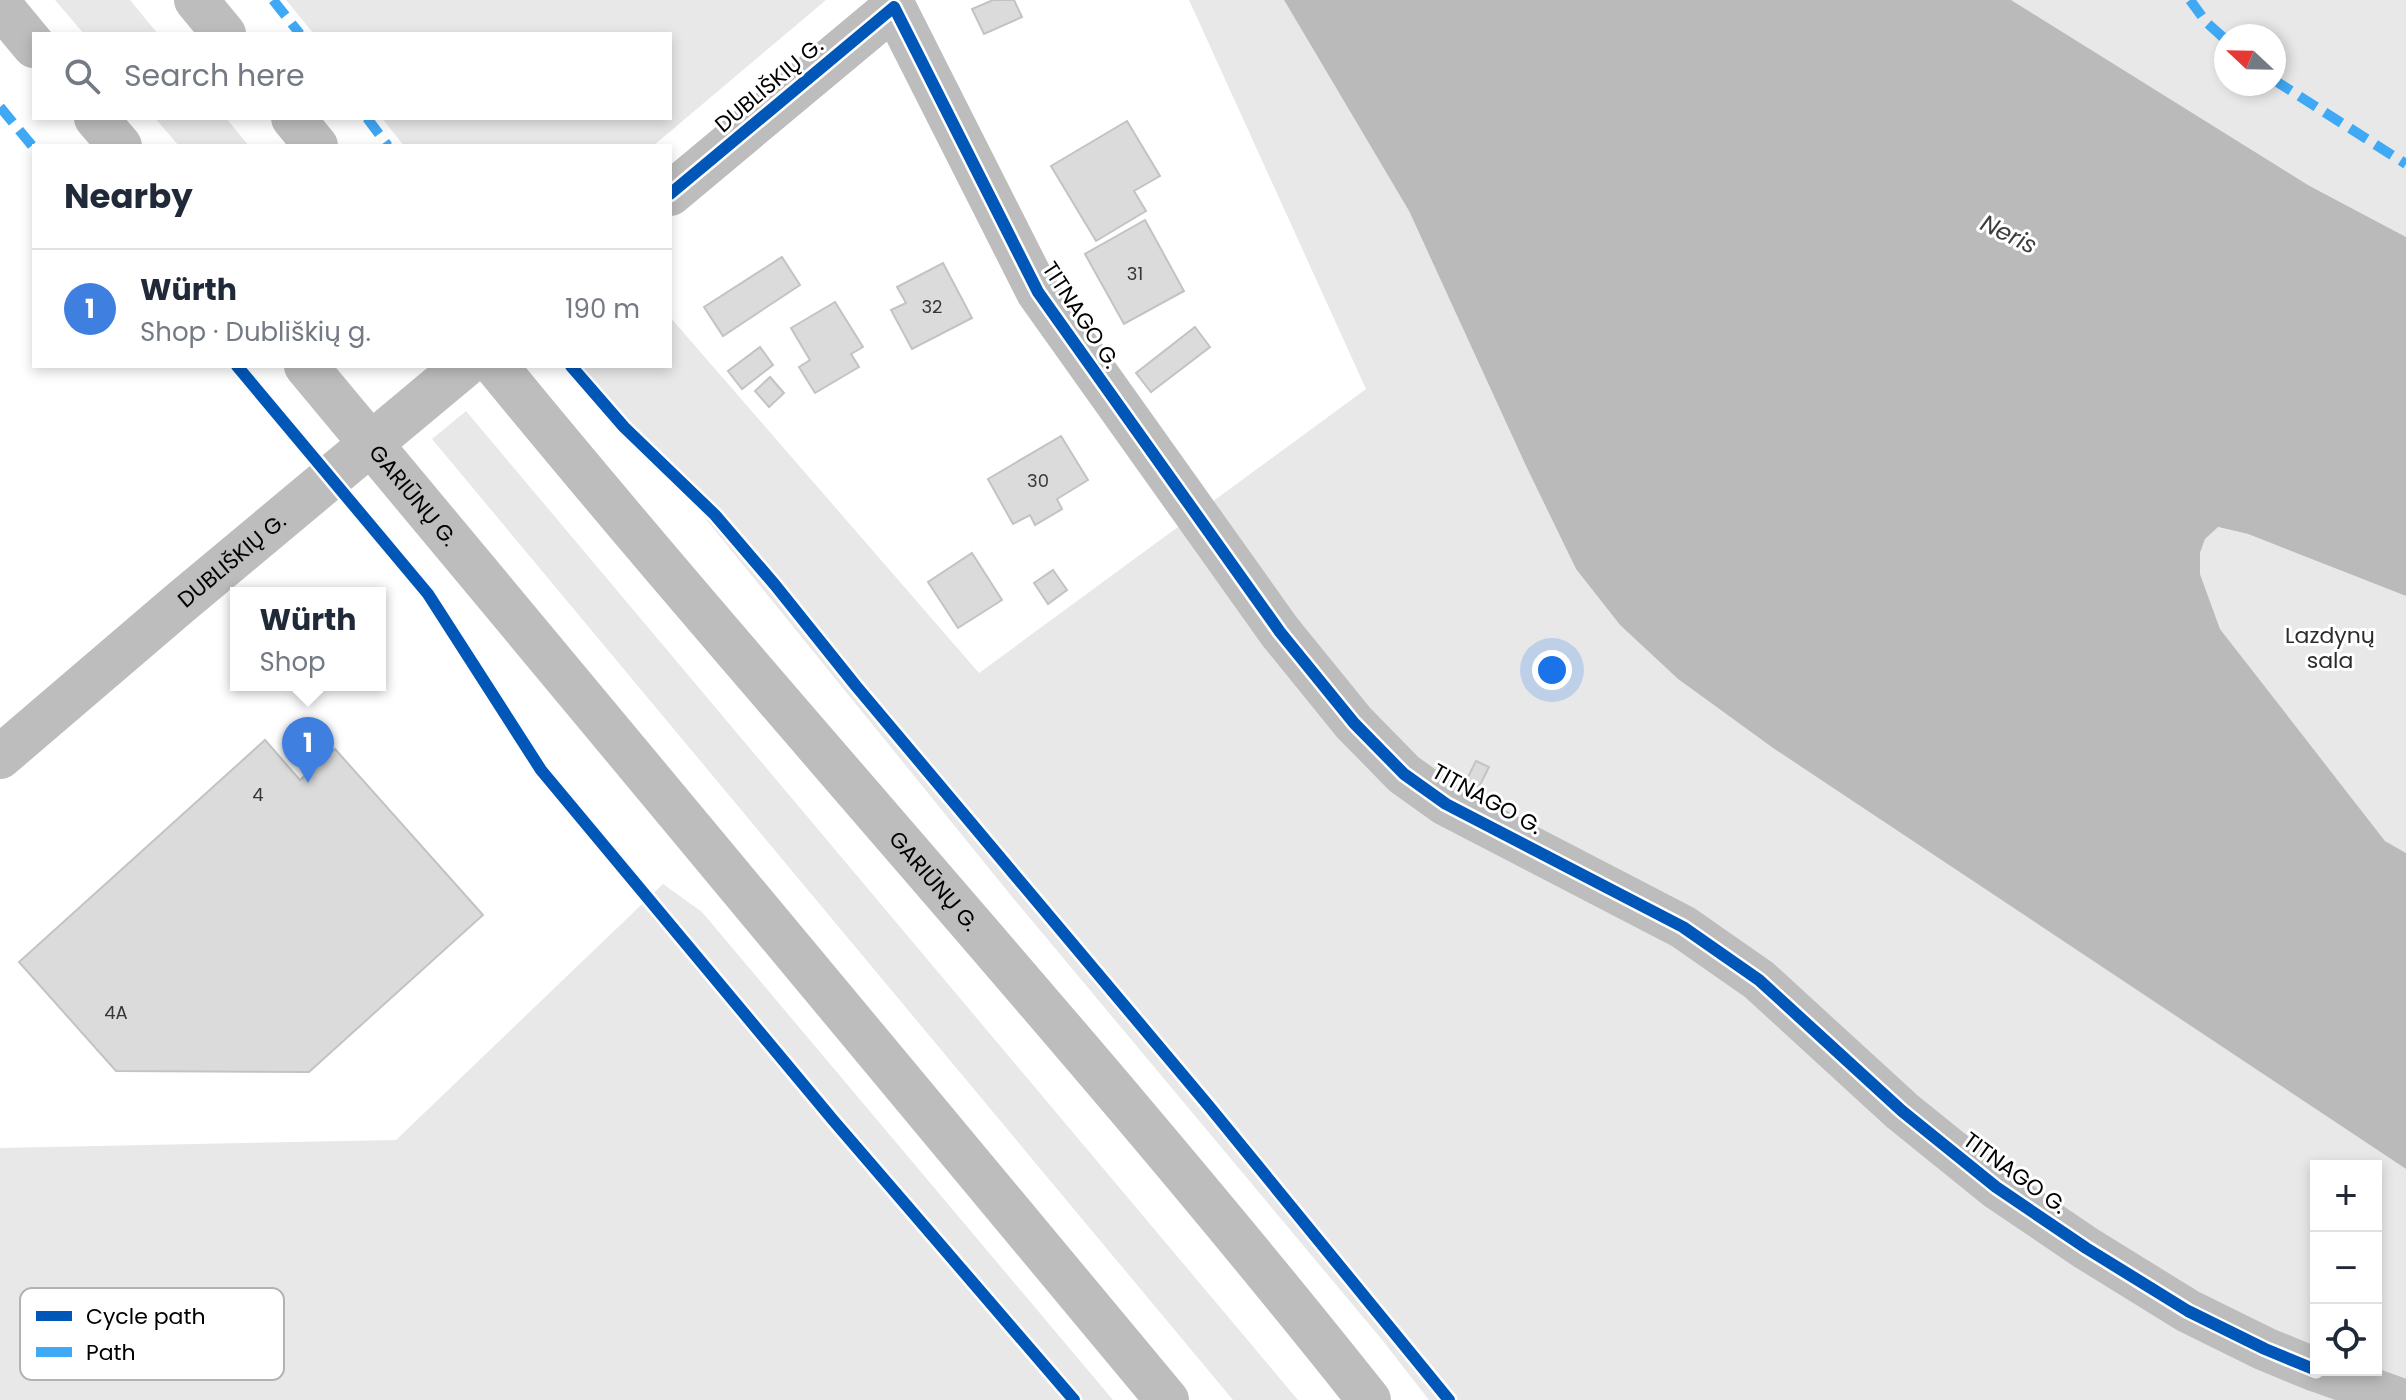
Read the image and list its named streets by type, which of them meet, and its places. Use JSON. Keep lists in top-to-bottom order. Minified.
{"streets":{"main road":["DUBLIŠKIŲ G.","TITNAGO G.","GARIŪNŲ G."]},"crossings":[["DUBLIŠKIŲ G.","TITNAGO G."]],"water":["Neris"],"parks":["Lazdynų sala"],"house_numbers":["31","32","30","4","4A"],"legend":["Cycle path","Path"],"north":"left","page":{"search":"Search here","heading":"Nearby","list":[{"mark":"1","name":"Würth","note":"Shop · Dubliškių g.","value":"190 m"}],"popup":["Würth","Shop"],"pins":"1","map_buttons":["+","−"]}}
